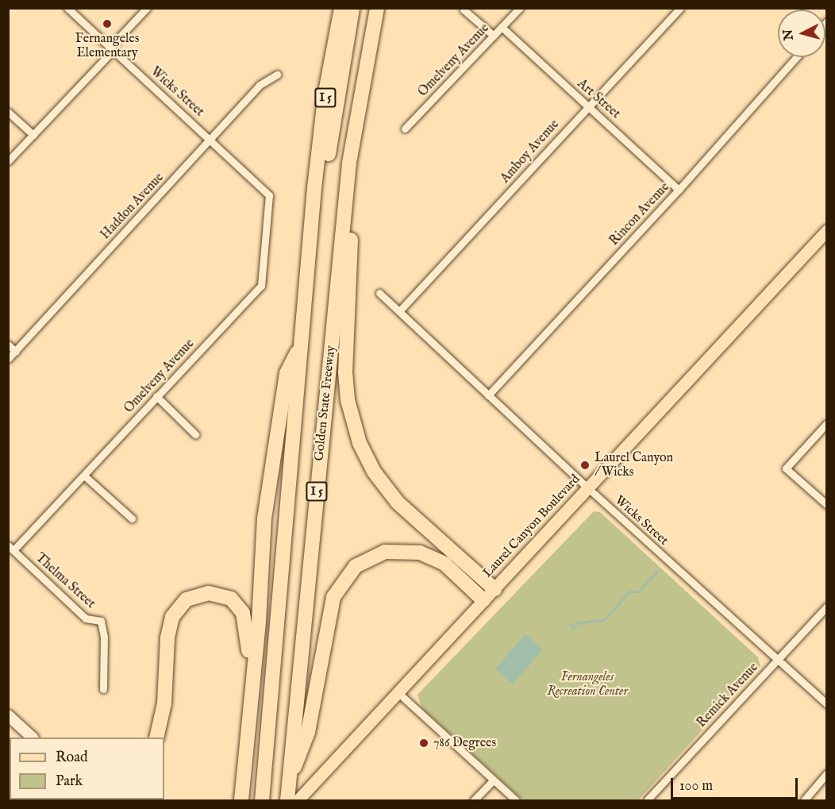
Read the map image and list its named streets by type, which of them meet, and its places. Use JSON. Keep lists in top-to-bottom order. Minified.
{"streets":{"highway":["I 5","Golden State Freeway"],"main road":["Laurel Canyon Boulevard"],"street":["Omelveny Avenue","Wicks Street","Art Street","Amboy Avenue","Haddon Avenue","Rincon Avenue","Thelma Street","Remick Avenue"]},"crossings":[["Omelveny Avenue","Wicks Street"],["Omelveny Avenue","Art Street"],["Omelveny Avenue","Thelma Street"],["Wicks Street","Amboy Avenue"],["Wicks Street","Haddon Avenue"],["Wicks Street","Rincon Avenue"],["Wicks Street","Laurel Canyon Boulevard"],["Wicks Street","Remick Avenue"],["Art Street","Amboy Avenue"],["Art Street","Rincon Avenue"]],"parks":["Fernangeles Recreation Center"],"places":["Fernangeles Elementary","Laurel Canyon / Wicks","786 Degrees"],"legend":["Road","Park"],"scale_bar":"100 m","north":"left"}
